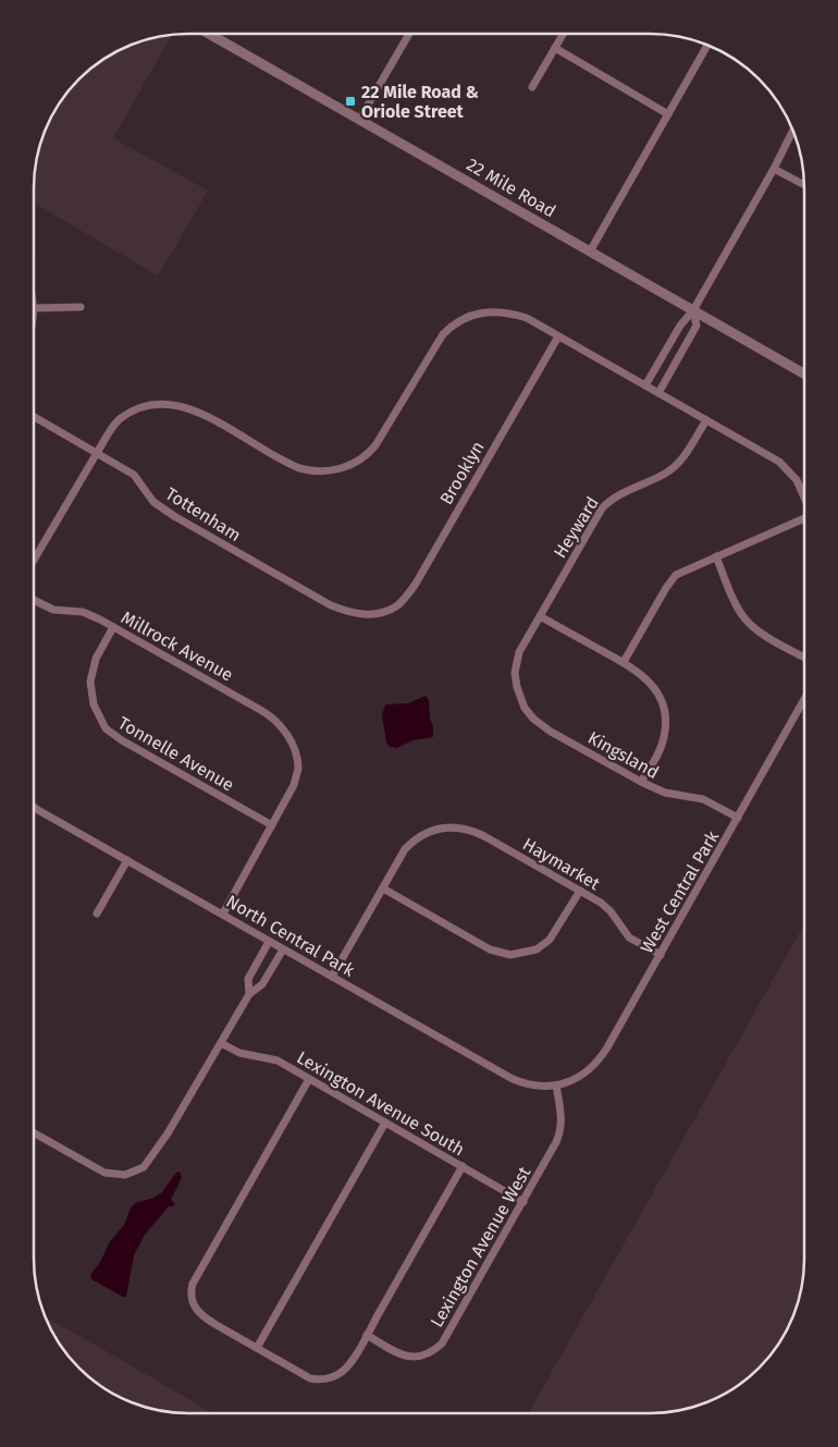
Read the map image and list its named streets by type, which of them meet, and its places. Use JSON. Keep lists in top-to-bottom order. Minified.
{"streets":{"street":["22 Mile Road","Brooklyn","Tottenham","Heyward","Millrock Avenue","Tonnelle Avenue","Kingsland","Haymarket","West Central Park","North Central Park","Lexington Avenue South","Lexington Avenue West"]},"crossings":[["Brooklyn","Tottenham"],["Heyward","Kingsland"],["Millrock Avenue","Tonnelle Avenue"],["Kingsland","West Central Park"],["Haymarket","West Central Park"],["West Central Park","North Central Park"],["West Central Park","Lexington Avenue West"],["Lexington Avenue South","Lexington Avenue West"]],"places":{"transit":["22 Mile Road & Oriole Street"]}}
